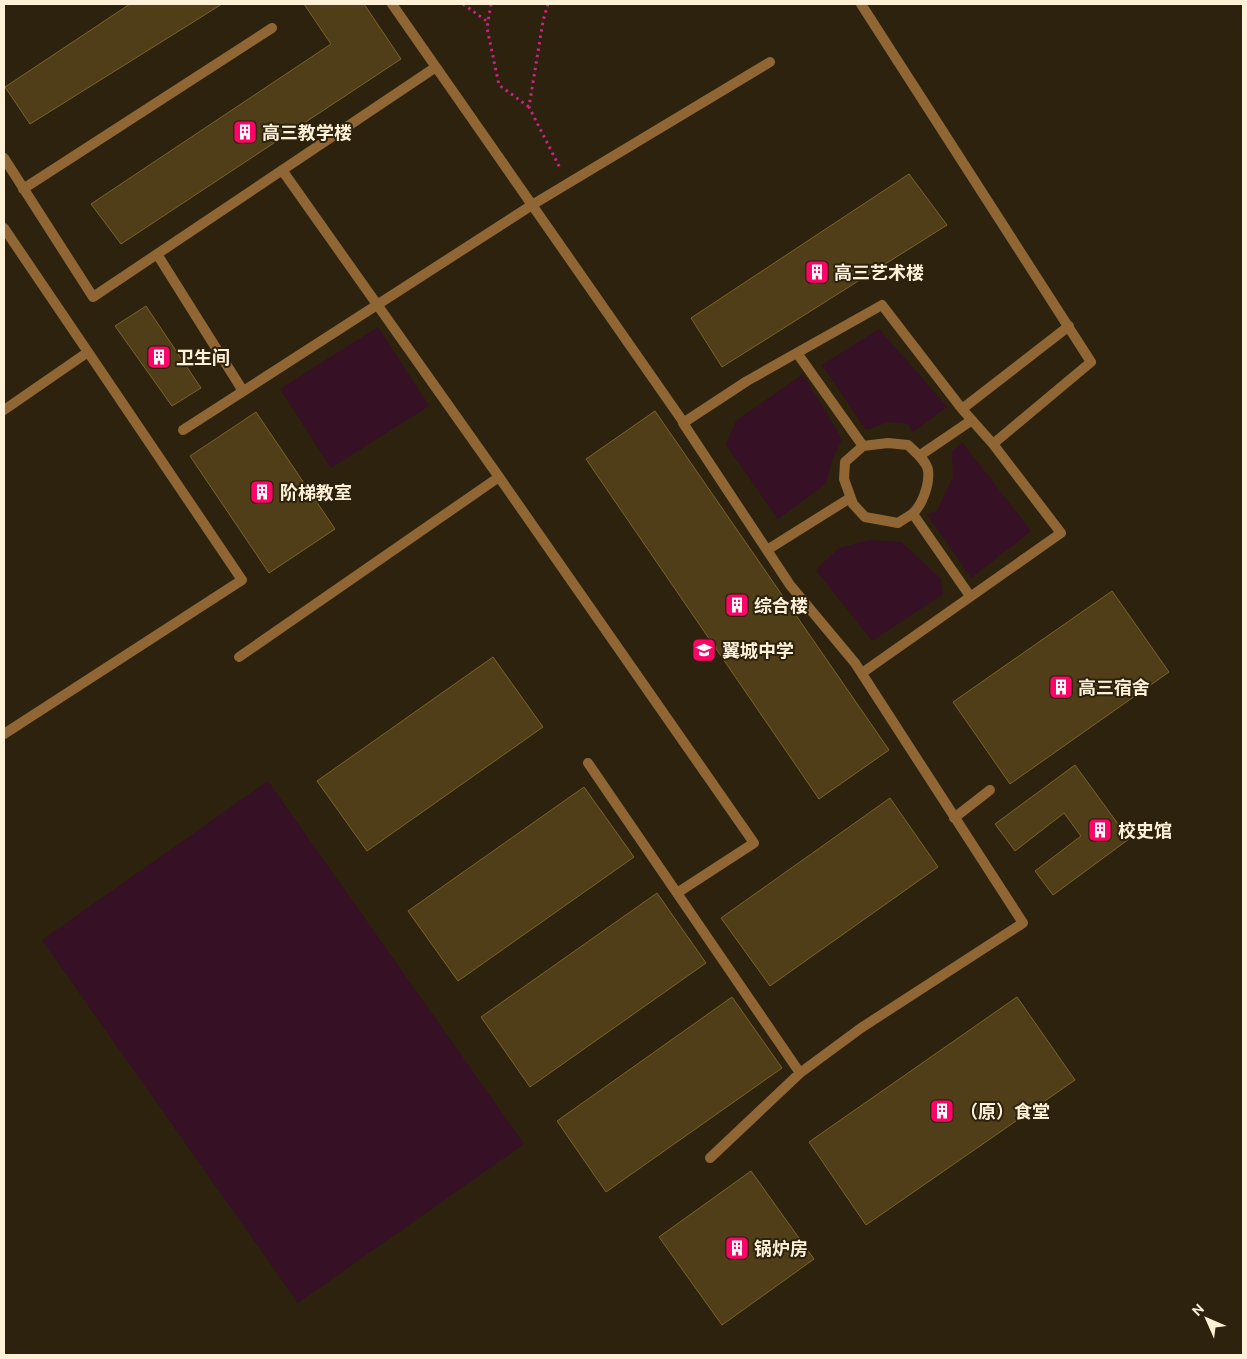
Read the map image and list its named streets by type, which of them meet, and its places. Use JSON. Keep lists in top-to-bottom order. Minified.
{"places":{"building":["高三教学楼","高三艺术楼","卫生间","阶梯教室","综合楼","高三宿舍","校史馆","（原）食堂","锅炉房"],"school or university":["翼城中学"]},"north":"top left"}
